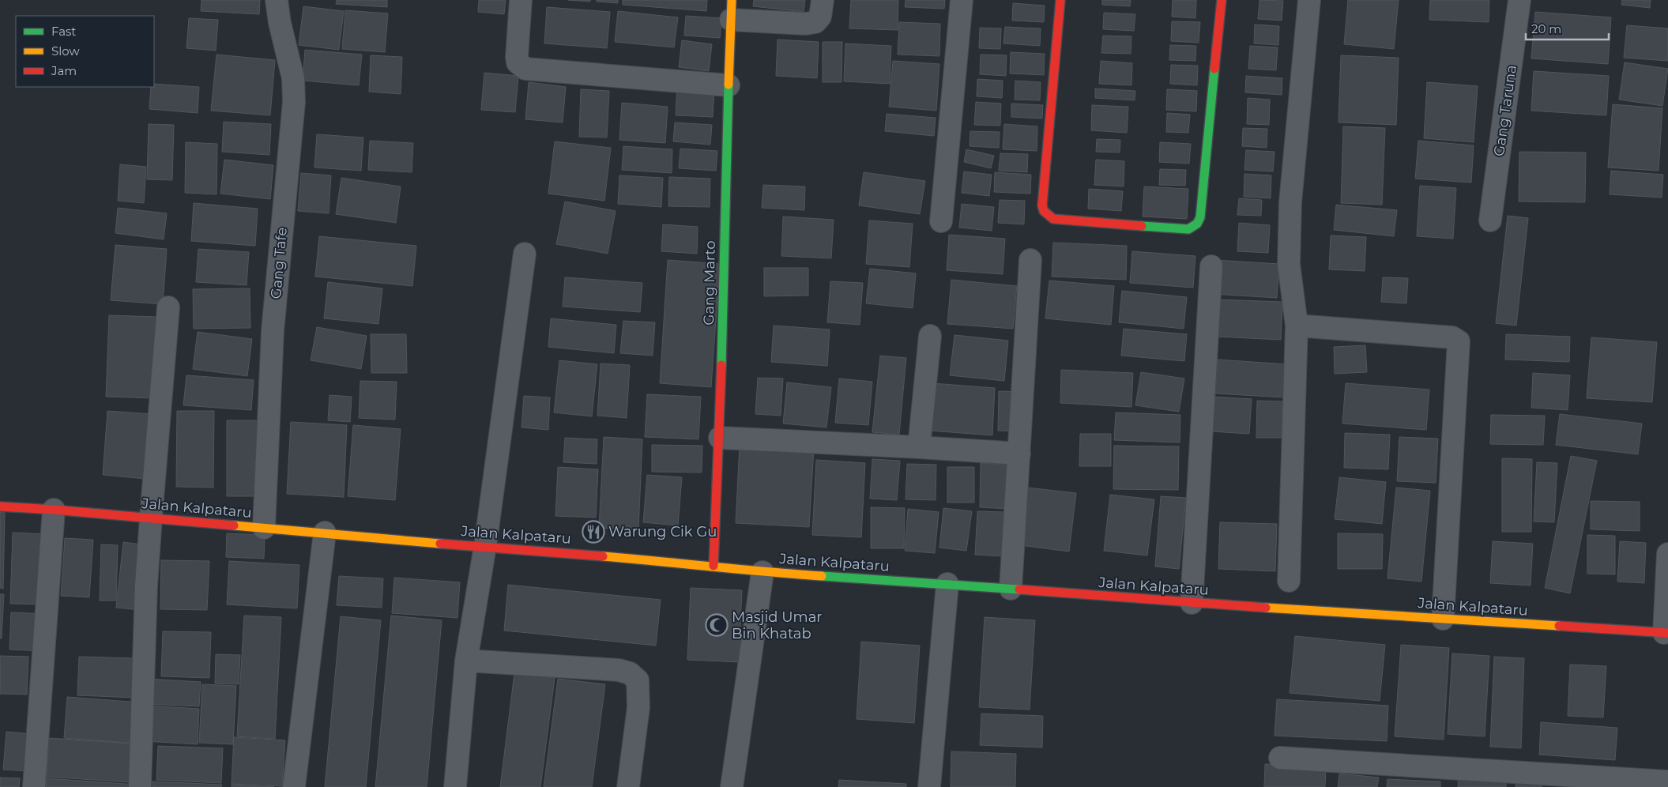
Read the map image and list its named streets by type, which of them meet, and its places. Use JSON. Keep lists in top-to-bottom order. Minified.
{"streets":{"street":["Gang Taruna","Gang Tafe","Gang Marto","Jalan Kalpataru"]},"crossings":[["Gang Tafe","Jalan Kalpataru"],["Gang Marto","Jalan Kalpataru"]],"places":{"restaurant":["Warung Cik Gu"],"mosque":["Masjid Umar Bin Khatab"]},"legend":["Fast","Slow","Jam"],"scale_bar":"20 m"}
